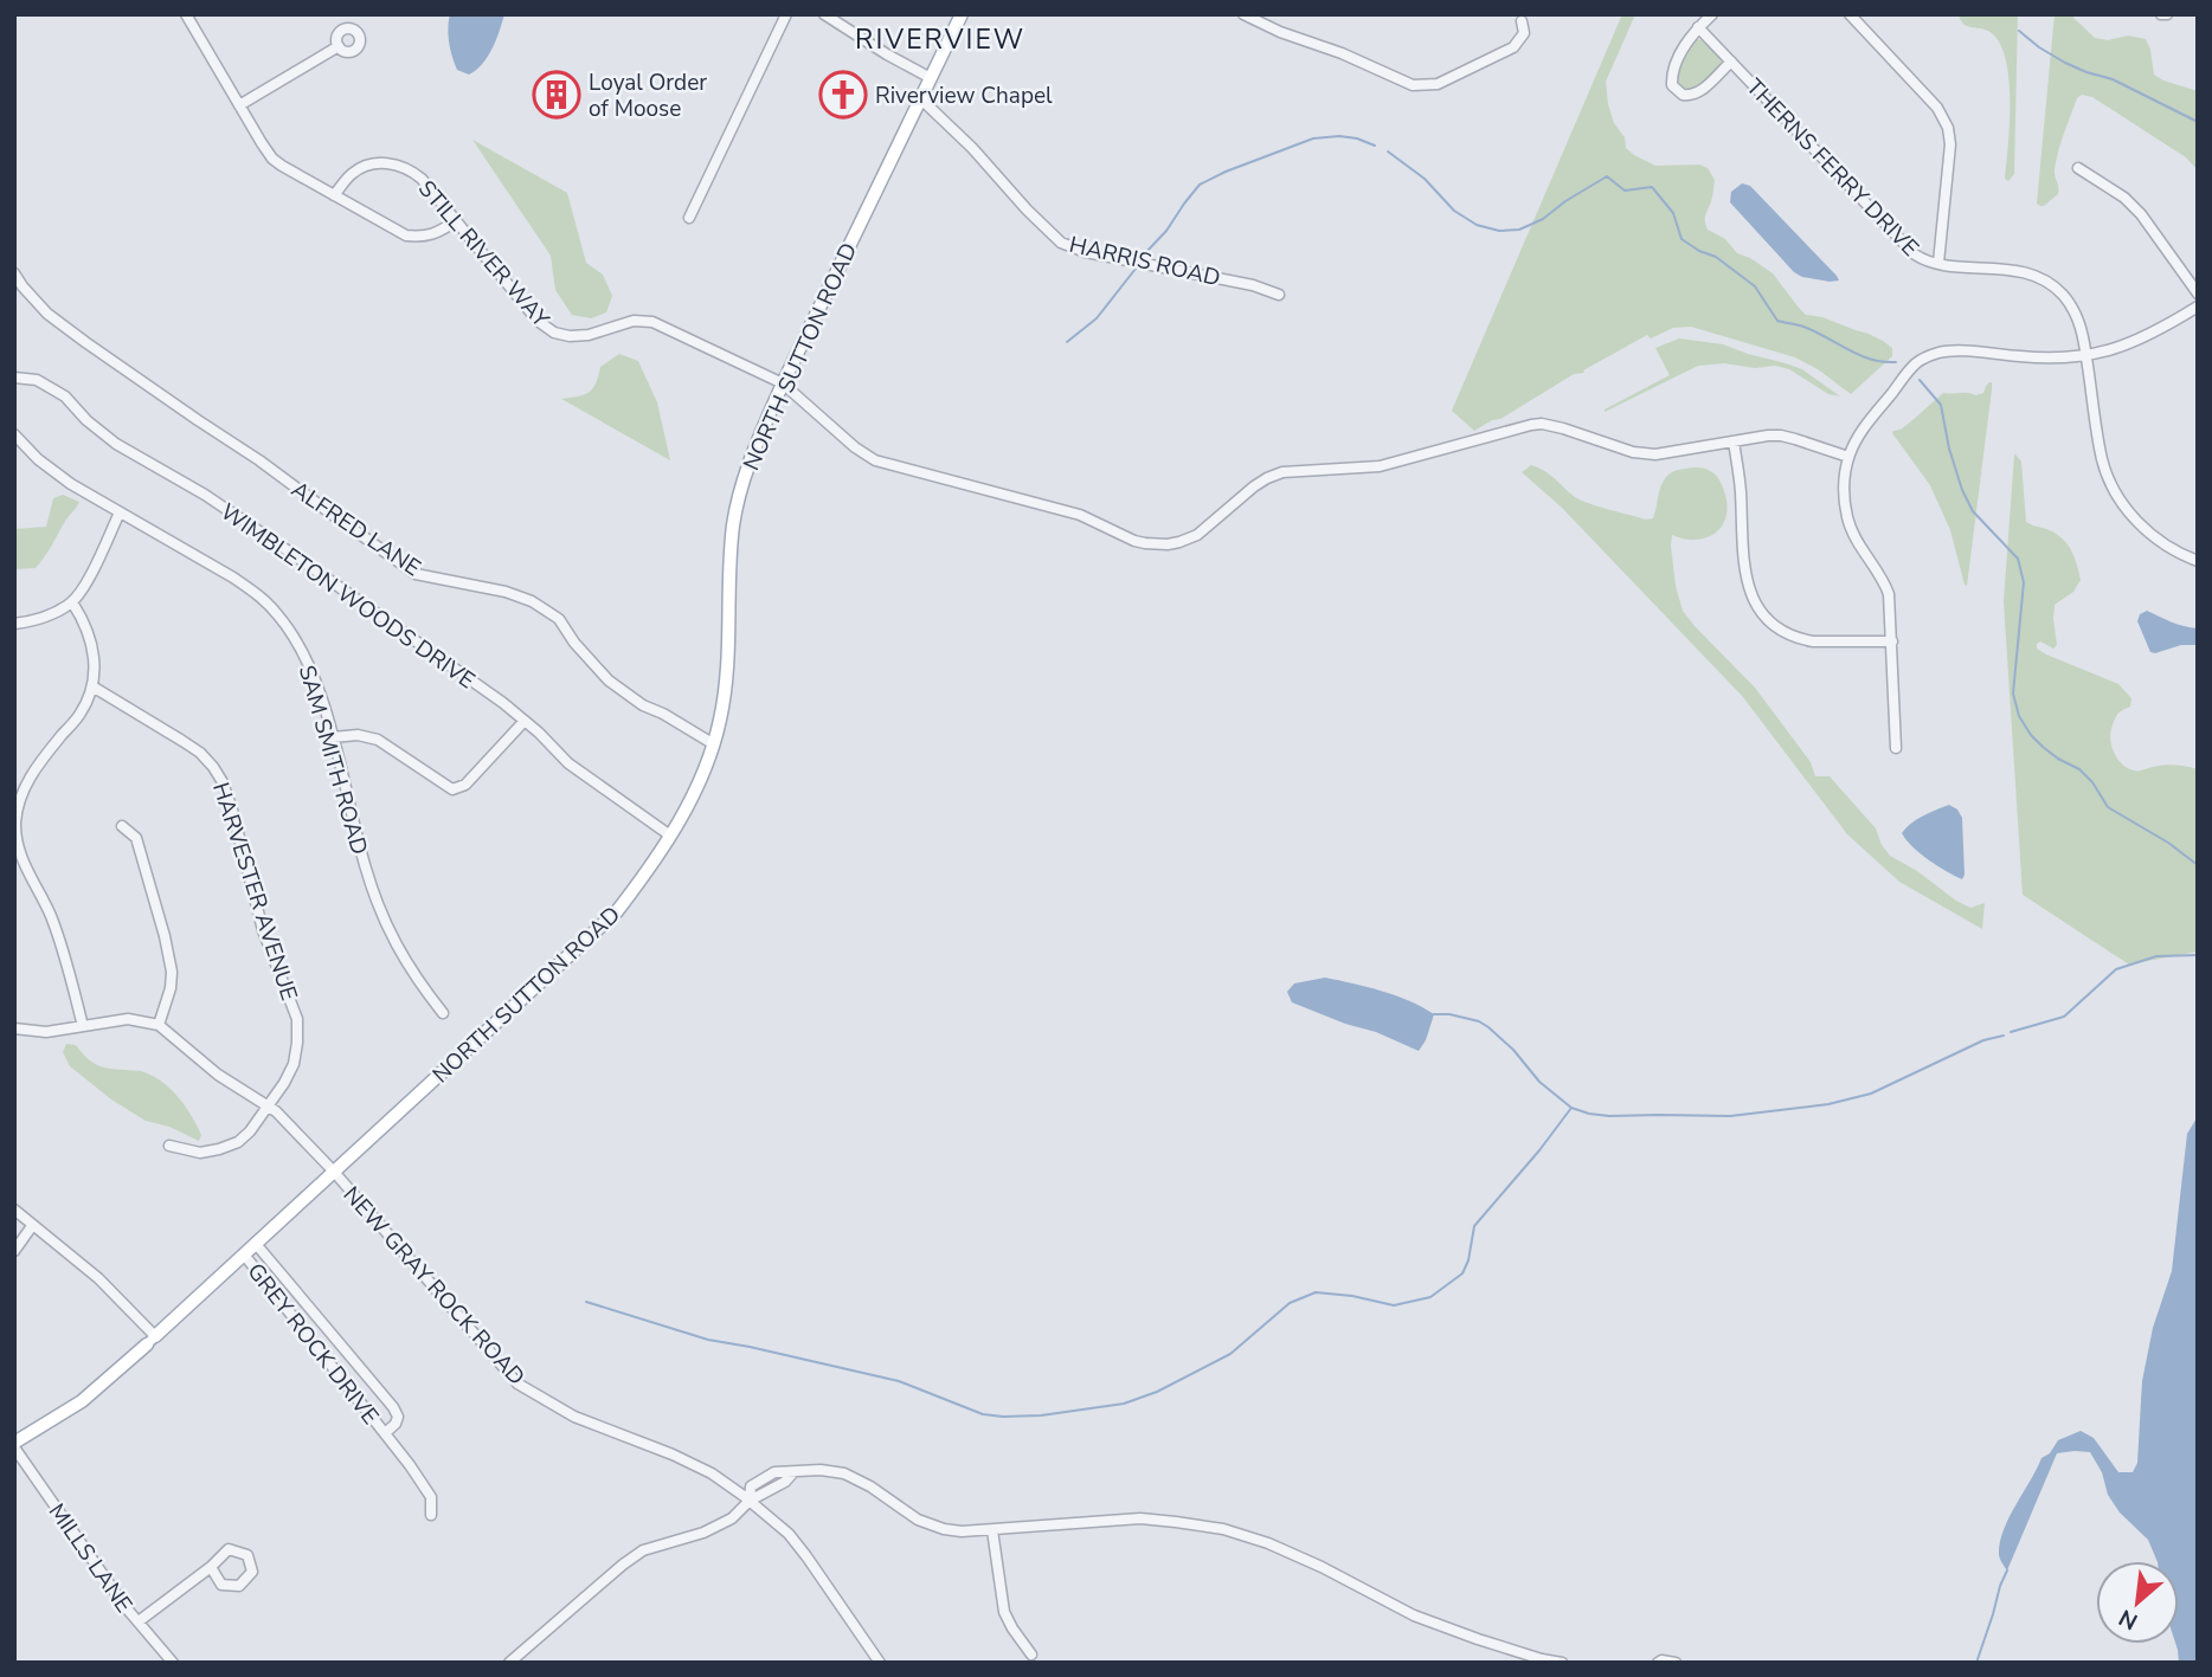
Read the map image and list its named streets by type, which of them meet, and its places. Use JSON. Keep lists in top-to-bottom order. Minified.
{"streets":{"main road":["NORTH SUTTON ROAD"],"street":["THERNS FERRY DRIVE","STILL RIVER WAY","HARRIS ROAD","ALFRED LANE","WIMBLETON WOODS DRIVE","SAM SMITH ROAD","HARVESTER AVENUE","NEW GRAY ROCK ROAD","GREY ROCK DRIVE","MILLS LANE"]},"crossings":[["STILL RIVER WAY","NORTH SUTTON ROAD"],["HARRIS ROAD","NORTH SUTTON ROAD"],["NORTH SUTTON ROAD","ALFRED LANE"],["NORTH SUTTON ROAD","WIMBLETON WOODS DRIVE"],["NORTH SUTTON ROAD","NEW GRAY ROCK ROAD"],["NORTH SUTTON ROAD","GREY ROCK DRIVE"],["NORTH SUTTON ROAD","MILLS LANE"],["HARVESTER AVENUE","NEW GRAY ROCK ROAD"]],"districts":["RIVERVIEW"],"places":{"building":["Loyal Order of Moose"],"church":["Riverview Chapel"]},"north":"bottom left"}
